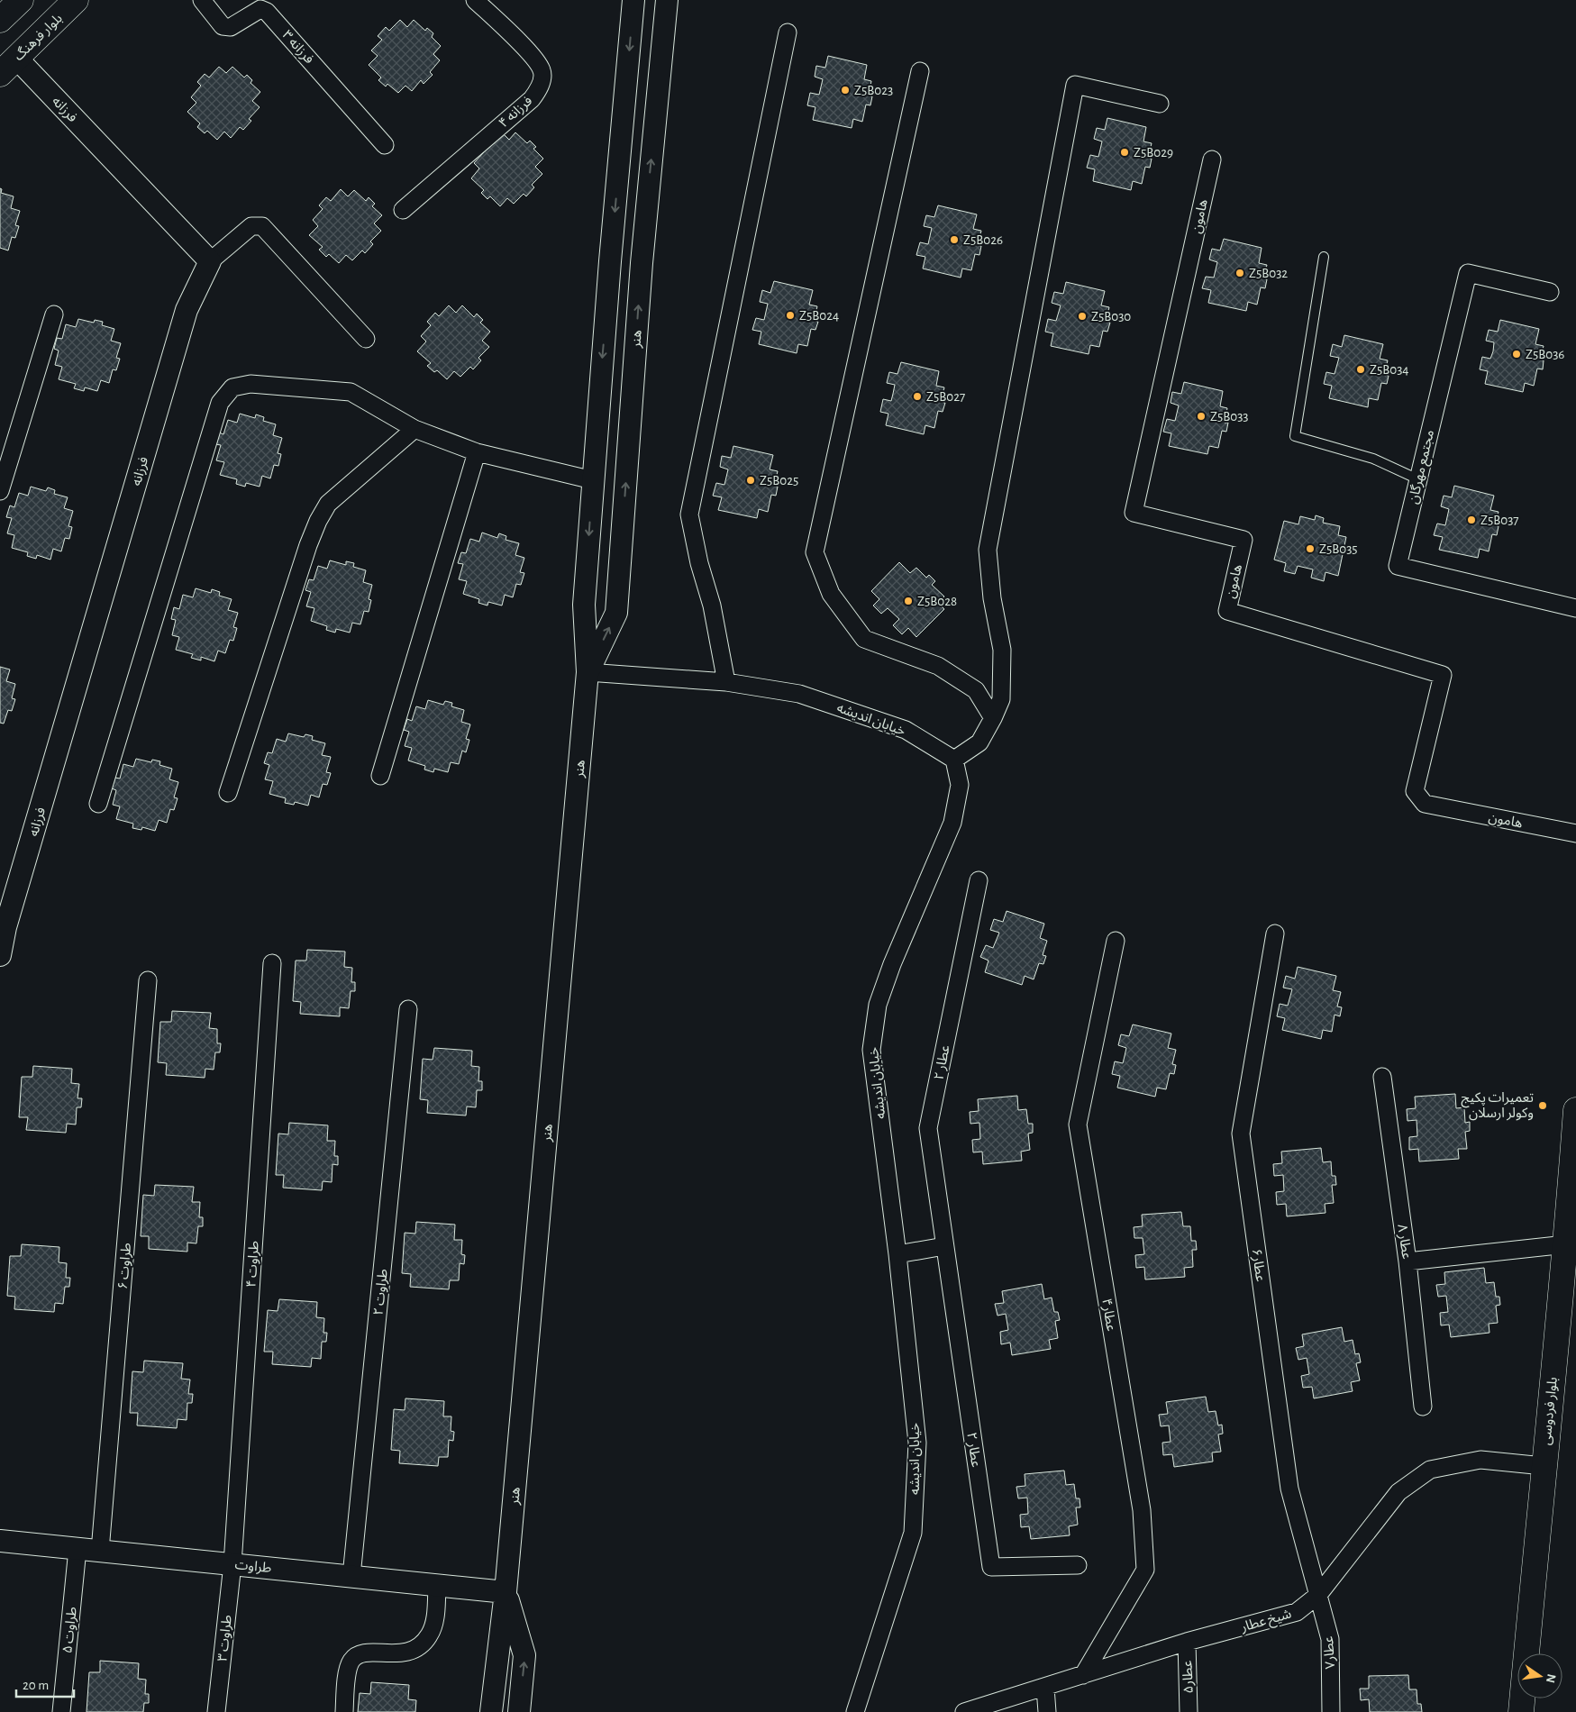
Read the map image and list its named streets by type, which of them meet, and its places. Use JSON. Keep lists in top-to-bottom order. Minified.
{"streets":{"main road":["بلوار فرهنگ","بلوار فردوسی"],"street":["فرزانه ۳","فرزانه","فرزانه ۴","هامون","هنر","مجتمع مهرگان","خیابان اندیشه","عطار ۲","عطار ۸","طراوت ۴","عطار۶","طراوت ۶","طراوت ۲","عطار۴","طراوت","شیخ عطار","طراوت ۵","طراوت ۳","عطار۷","عطار۵"]},"crossings":[["بلوار فرهنگ","فرزانه"],["هنر","خیابان اندیشه"],["هنر","طراوت"],["طراوت ۴","طراوت"],["طراوت ۴","طراوت ۳"],["عطار۶","شیخ عطار"],["عطار۶","عطار۷"],["طراوت ۶","طراوت"],["طراوت ۲","طراوت"],["عطار۴","شیخ عطار"],["بلوار فردوسی","شیخ عطار"],["طراوت","طراوت ۵"],["طراوت","طراوت ۳"],["شیخ عطار","عطار۷"],["شیخ عطار","عطار۵"]],"places":["Z5B023","Z5B029","Z5B026","Z5B032","Z5B024","Z5B030","Z5B036","Z5B034","Z5B027","Z5B033","Z5B025","Z5B037","Z5B035","Z5B028","تعمیرات پکیج وکولر ارسلان"],"scale_bar":"20 m","north":"right"}
